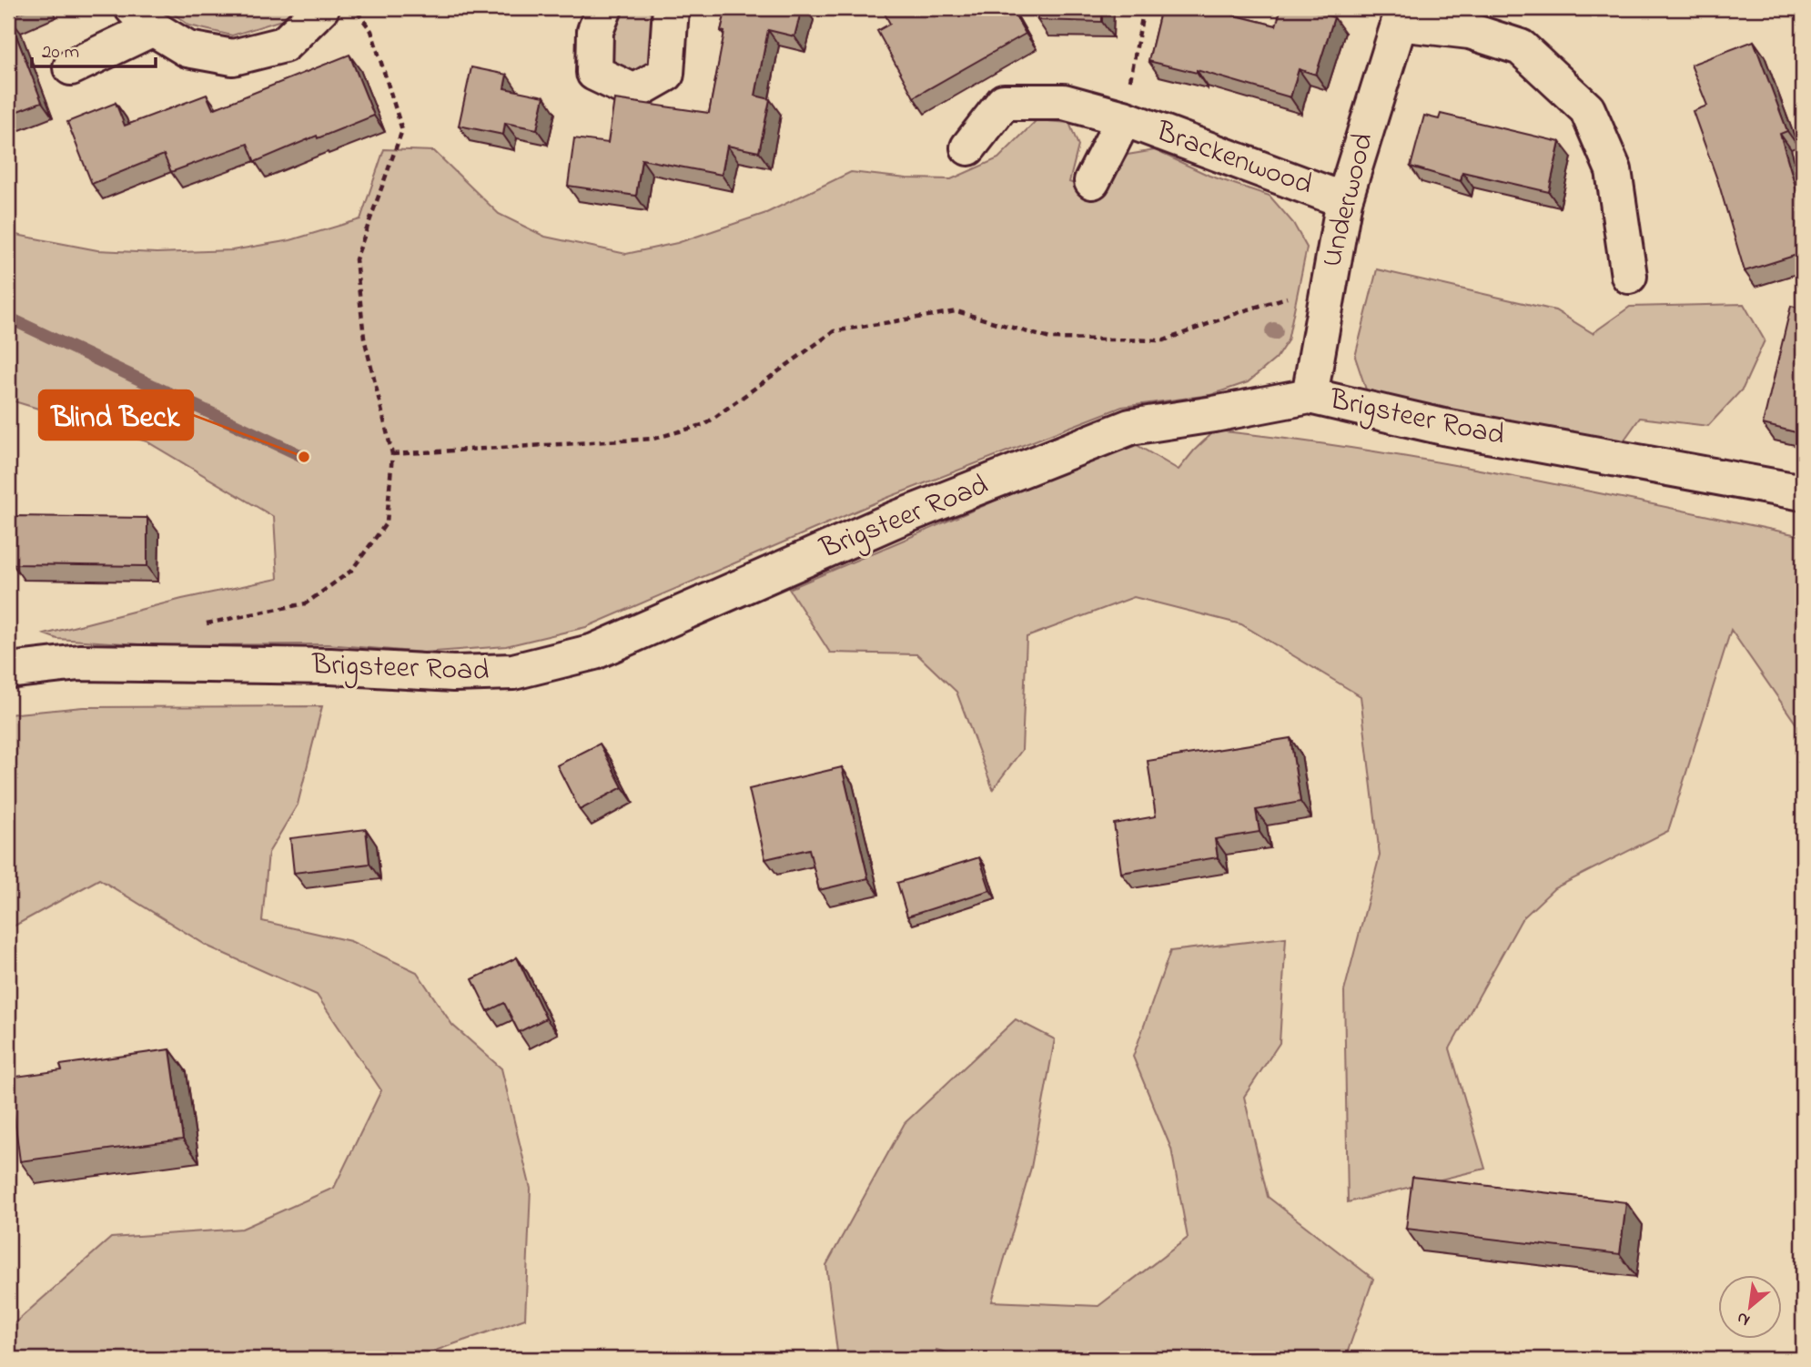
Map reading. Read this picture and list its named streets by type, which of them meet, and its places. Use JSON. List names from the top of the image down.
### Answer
{
  "streets": {
    "street": ["Brackenwood", "Underwood", "Brigsteer Road"]
  },
  "crossings": [
    ["Brackenwood", "Underwood"],
    ["Underwood", "Brigsteer Road"]
  ],
  "places": ["Blind Beck"],
  "scale_bar": "20 m",
  "north": "bottom left"
}
